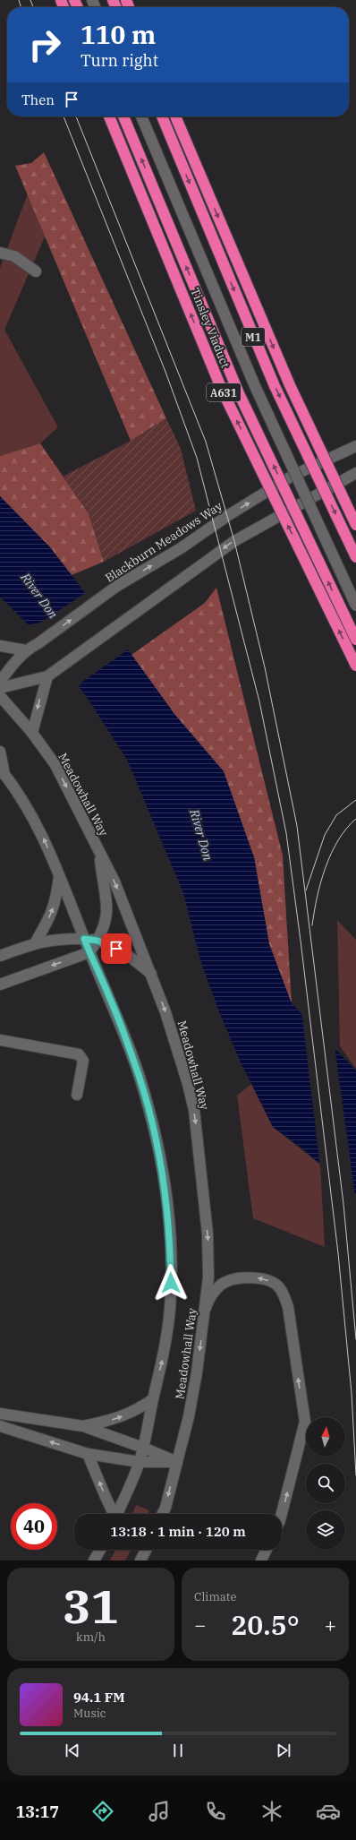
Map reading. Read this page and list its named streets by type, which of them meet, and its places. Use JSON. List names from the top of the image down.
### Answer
{
  "streets": {
    "highway": ["Tinsley Viaduct", "M1", "A631"],
    "street": ["Blackburn Meadows Way", "Meadowhall Way"]
  },
  "water": ["River Don"],
  "north": "top",
  "page": {
    "turn": ["110 m", "Turn right"],
    "then": "Then",
    "limit": "40",
    "trip": "13:18 · 1 min · 120 m",
    "tile": [
      ["31", "km/h"],
      "Climate"
    ],
    "heat": ["−", "20.5°", "+"],
    "song": ["94.1 FM", "Music"],
    "tabs": "13:17"
  }
}
